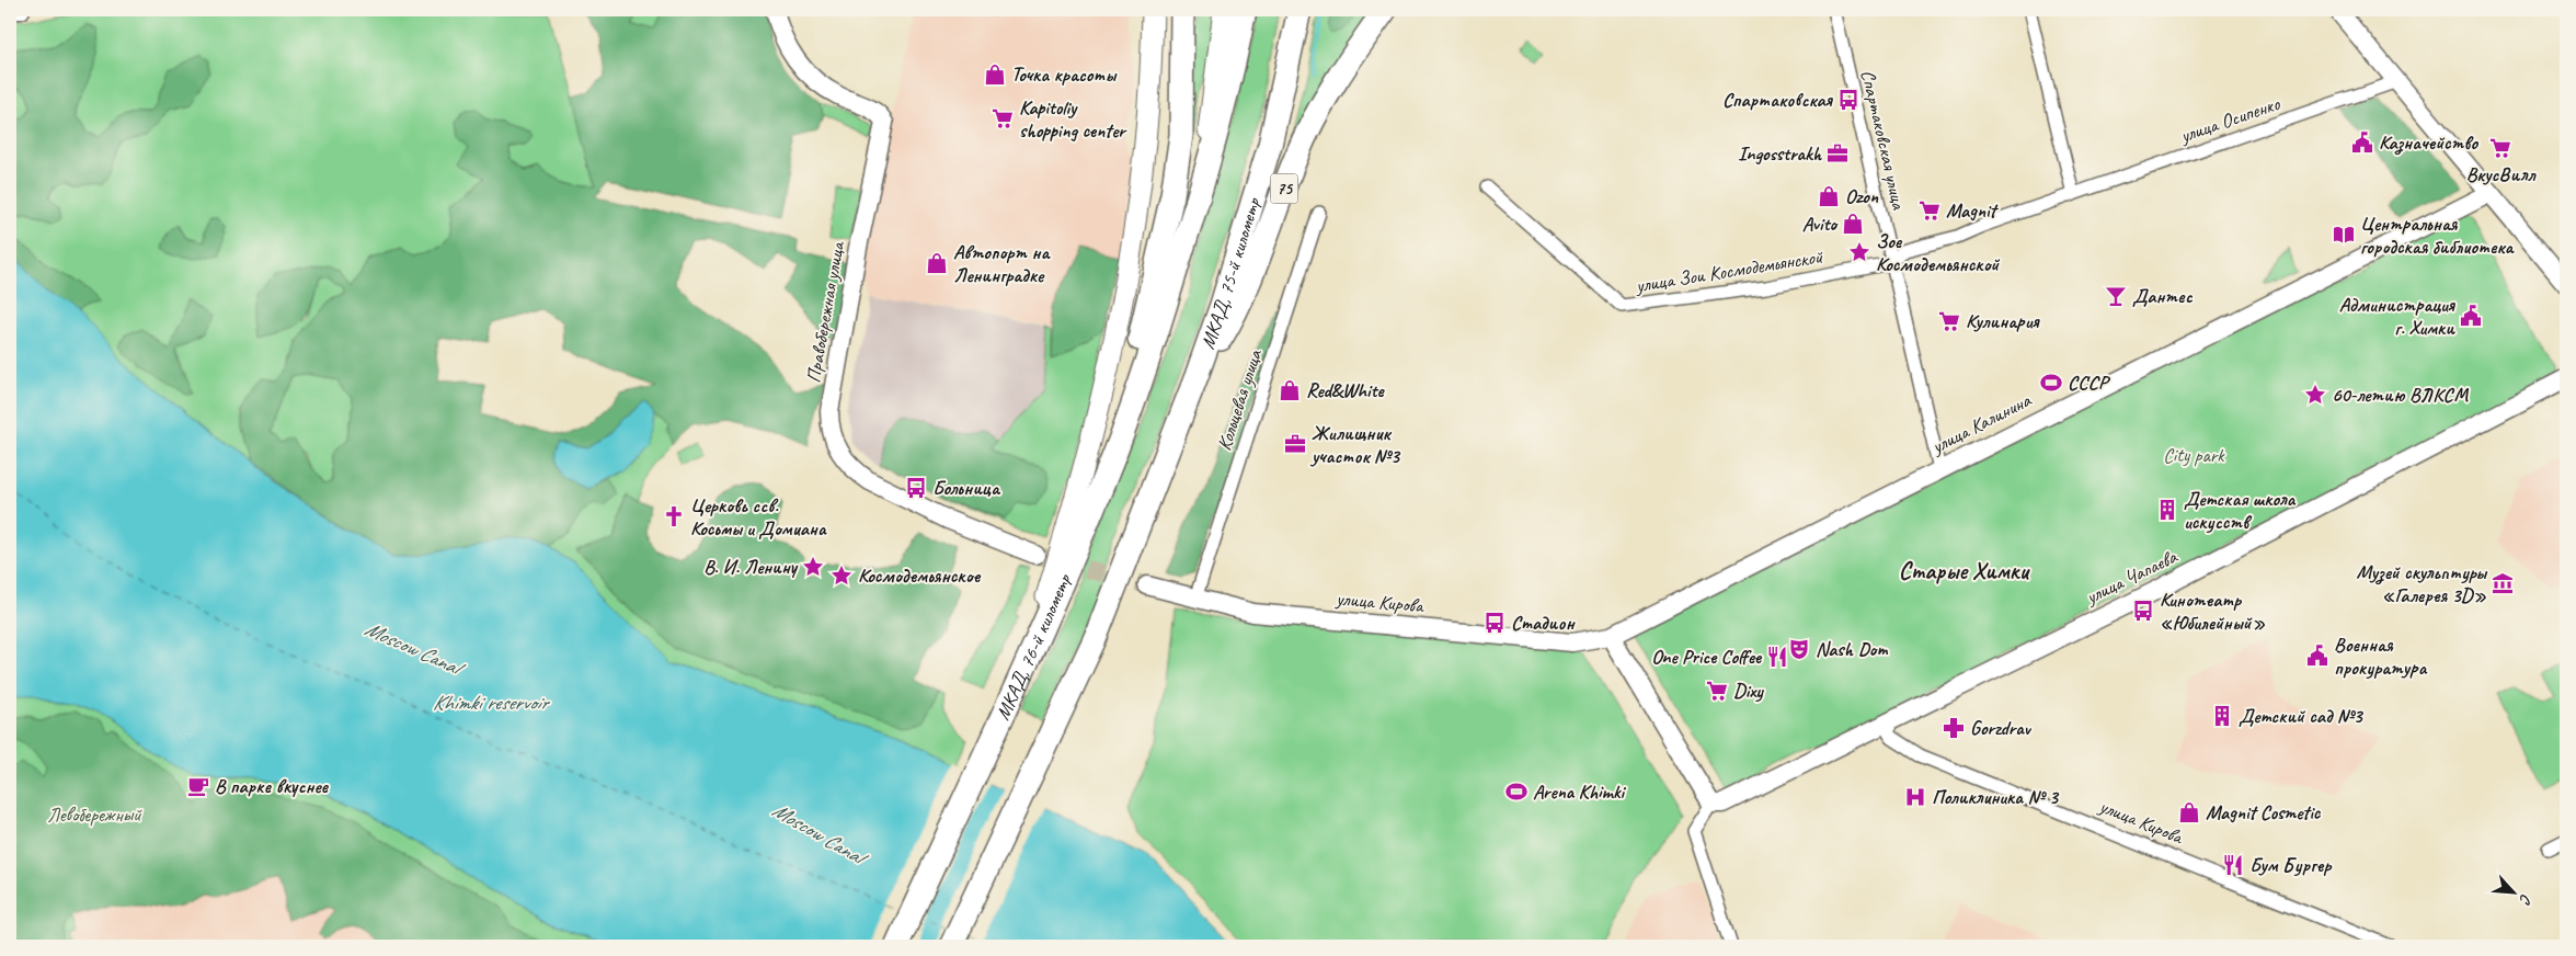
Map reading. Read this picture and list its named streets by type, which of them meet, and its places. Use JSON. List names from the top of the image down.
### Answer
{
  "streets": {
    "highway": ["75", "МКАД, 75-й километр", "МКАД, 76-й километр"],
    "street": [
      "улица Осипенко",
      "Спартаковская улица",
      "улица Зои Космодемьянской",
      "Правобережная улица",
      "Кольцевая улица",
      "улица Калинина",
      "улица Чапаева",
      "улица Кирова"
    ]
  },
  "crossings": [
    ["улица Осипенко", "улица Зои Космодемьянской"],
    ["Спартаковская улица", "улица Зои Космодемьянской"],
    ["Спартаковская улица", "улица Калинина"],
    ["75", "МКАД, 75-й километр"],
    ["Кольцевая улица", "улица Кирова"],
    ["улица Калинина", "улица Кирова"],
    ["улица Чапаева", "улица Кирова"]
  ],
  "districts": ["Старые Химки"],
  "water": ["Moscow Canal", "Khimki reservoir"],
  "parks": ["City park", "Левобережный"],
  "places": {
    "shop": [
      "Точка красоты",
      "Ozon",
      "Avito",
      "Автопорт на Ленинградке",
      "Red&White",
      "Magnit Cosmetic"
    ],
    "bus stop": [
      "Спартаковская",
      "Больница",
      "Кинотеатр «Юбилейный»",
      "Стадион"
    ],
    "supermarket": [
      "Kapitoliy shopping center",
      "ВкусВилл",
      "Magnit",
      "Кулинария",
      "Dixy"
    ],
    "public building": ["Казначейство", "Администрация г. Химки", "Военная прокуратура"],
    "office": ["Ingosstrakh", "Жилищник участок №3"],
    "library": ["Центральная городская библиотека"],
    "place": [
      "Зое Космодемьянской",
      "60-летию ВЛКСМ",
      "В. И. Ленину",
      "Космодемьянское"
    ],
    "bar": ["Дантес"],
    "sports": ["СССР", "Arena Khimki"],
    "building": ["Детская школа искусств", "Детский сад №3"],
    "church": ["Церковь ссв. Косьмы и Домиана"],
    "museum": ["Музей скульптуры «Галерея 3D»"],
    "theatre": ["Nash Dom"],
    "restaurant": ["One Price Coffee", "Бум Бургер"],
    "pharmacy": ["Gorzdrav"],
    "cafe": ["В парке вкуснее"],
    "hospital": ["Поликлиника № 3"]
  },
  "north": "bottom right"
}
